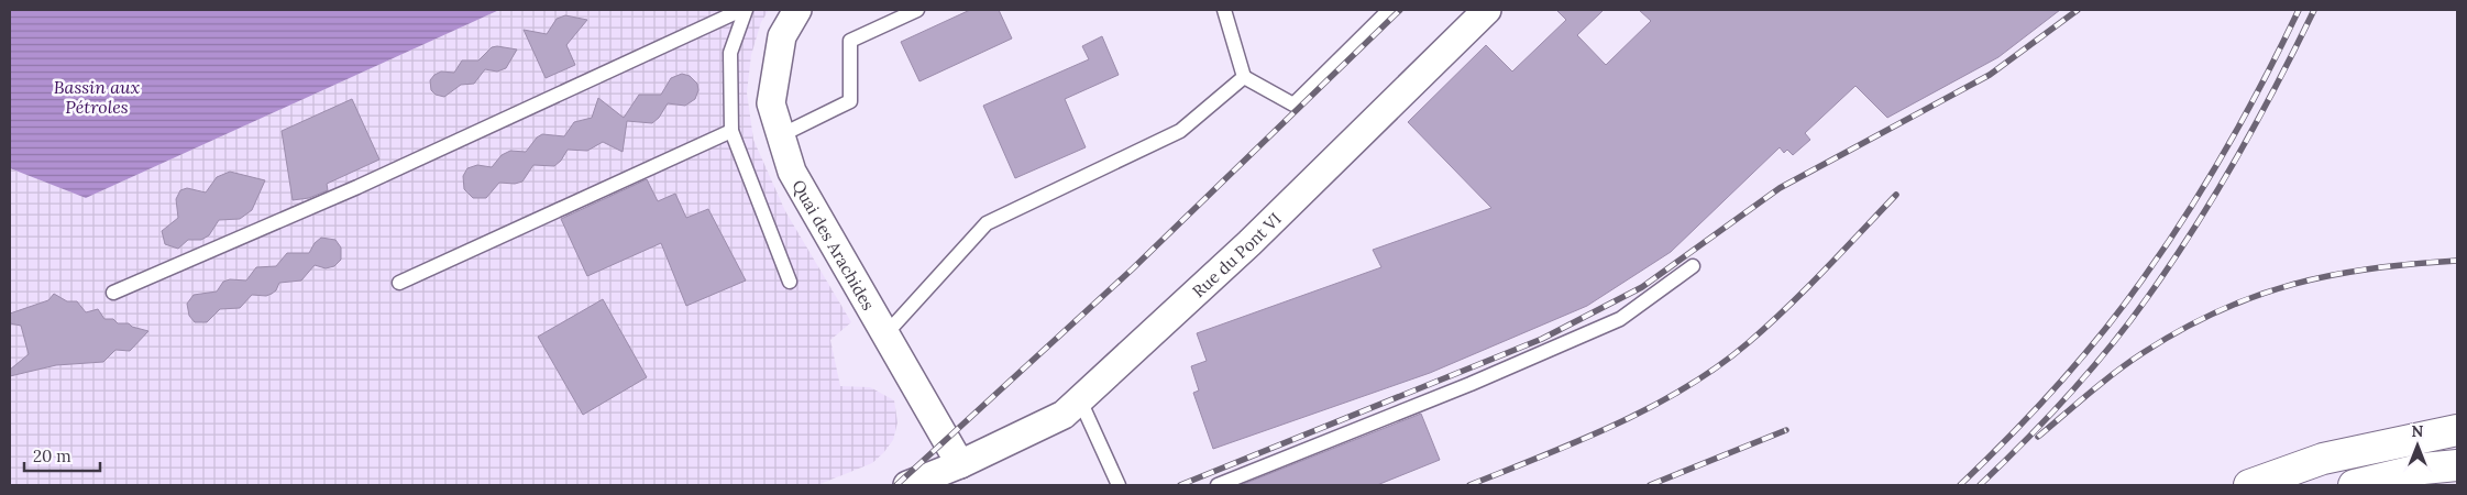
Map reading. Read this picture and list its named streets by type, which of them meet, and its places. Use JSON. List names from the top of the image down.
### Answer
{
  "streets": {
    "street": ["Quai des Arachides", "Rue du Pont VI"]
  },
  "crossings": [
    ["Quai des Arachides", "Rue du Pont VI"]
  ],
  "water": ["Bassin aux Pétroles"],
  "scale_bar": "20 m",
  "north": "top"
}
